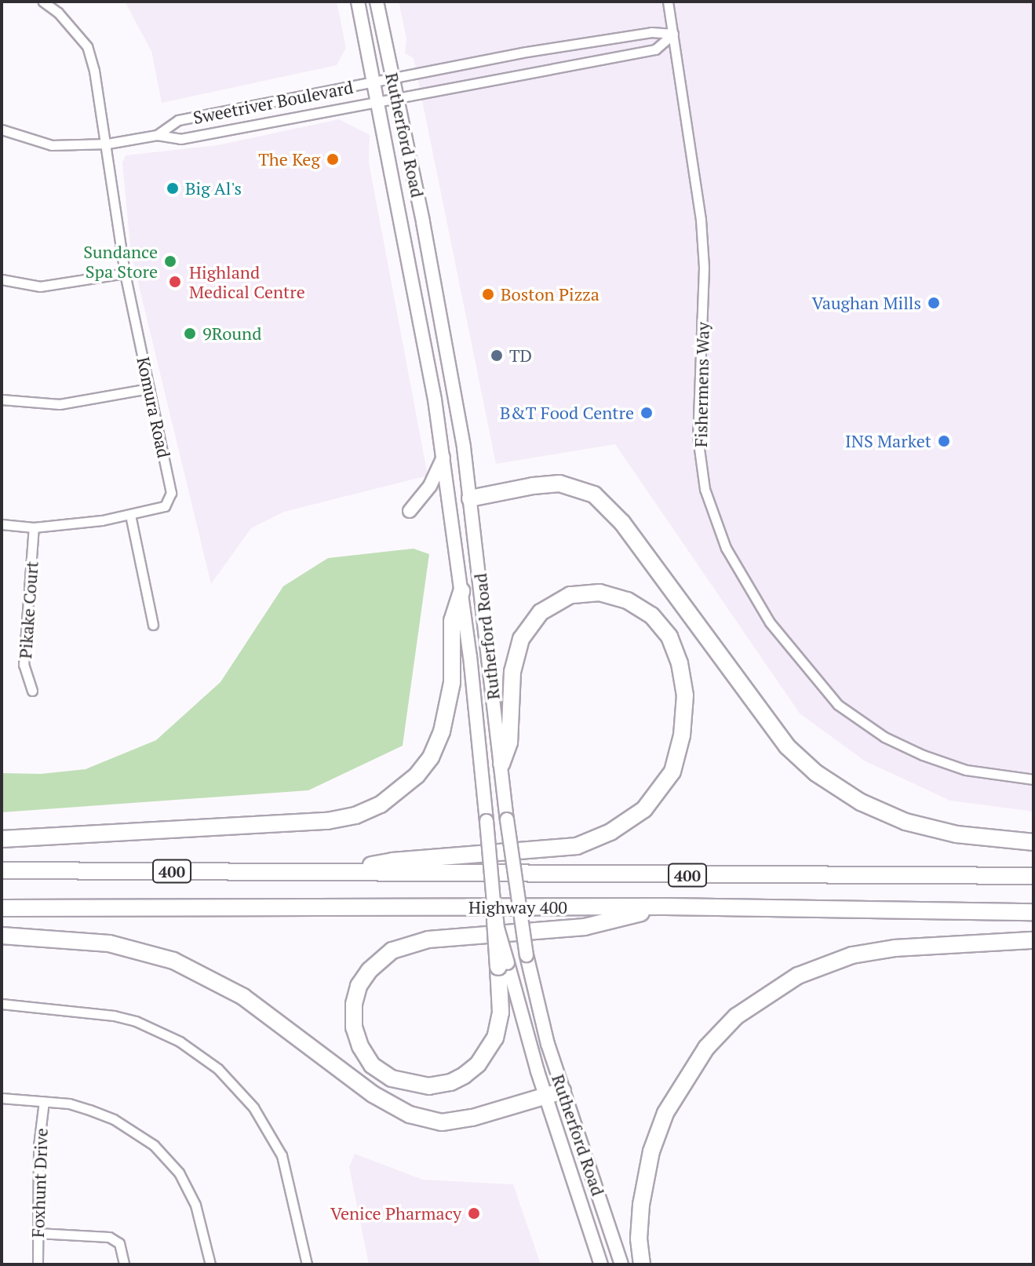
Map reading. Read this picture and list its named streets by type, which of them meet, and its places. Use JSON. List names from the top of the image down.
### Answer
{
  "streets": {
    "highway": ["400", "Highway 400"],
    "main road": ["Rutherford Road"],
    "street": [
      "Sweetriver Boulevard",
      "Fishermens Way",
      "Komura Road",
      "Pikake Court",
      "Foxhunt Drive"
    ]
  },
  "crossings": [
    ["Sweetriver Boulevard", "Rutherford Road"],
    ["Sweetriver Boulevard", "Fishermens Way"],
    ["Sweetriver Boulevard", "Komura Road"],
    ["Komura Road", "Pikake Court"]
  ],
  "places": [
    "The Keg",
    "Big Al's",
    "Sundance Spa Store",
    "Highland Medical Centre",
    "Boston Pizza",
    "Vaughan Mills",
    "9Round",
    "TD",
    "B&T Food Centre",
    "INS Market",
    "Venice Pharmacy"
  ]
}
